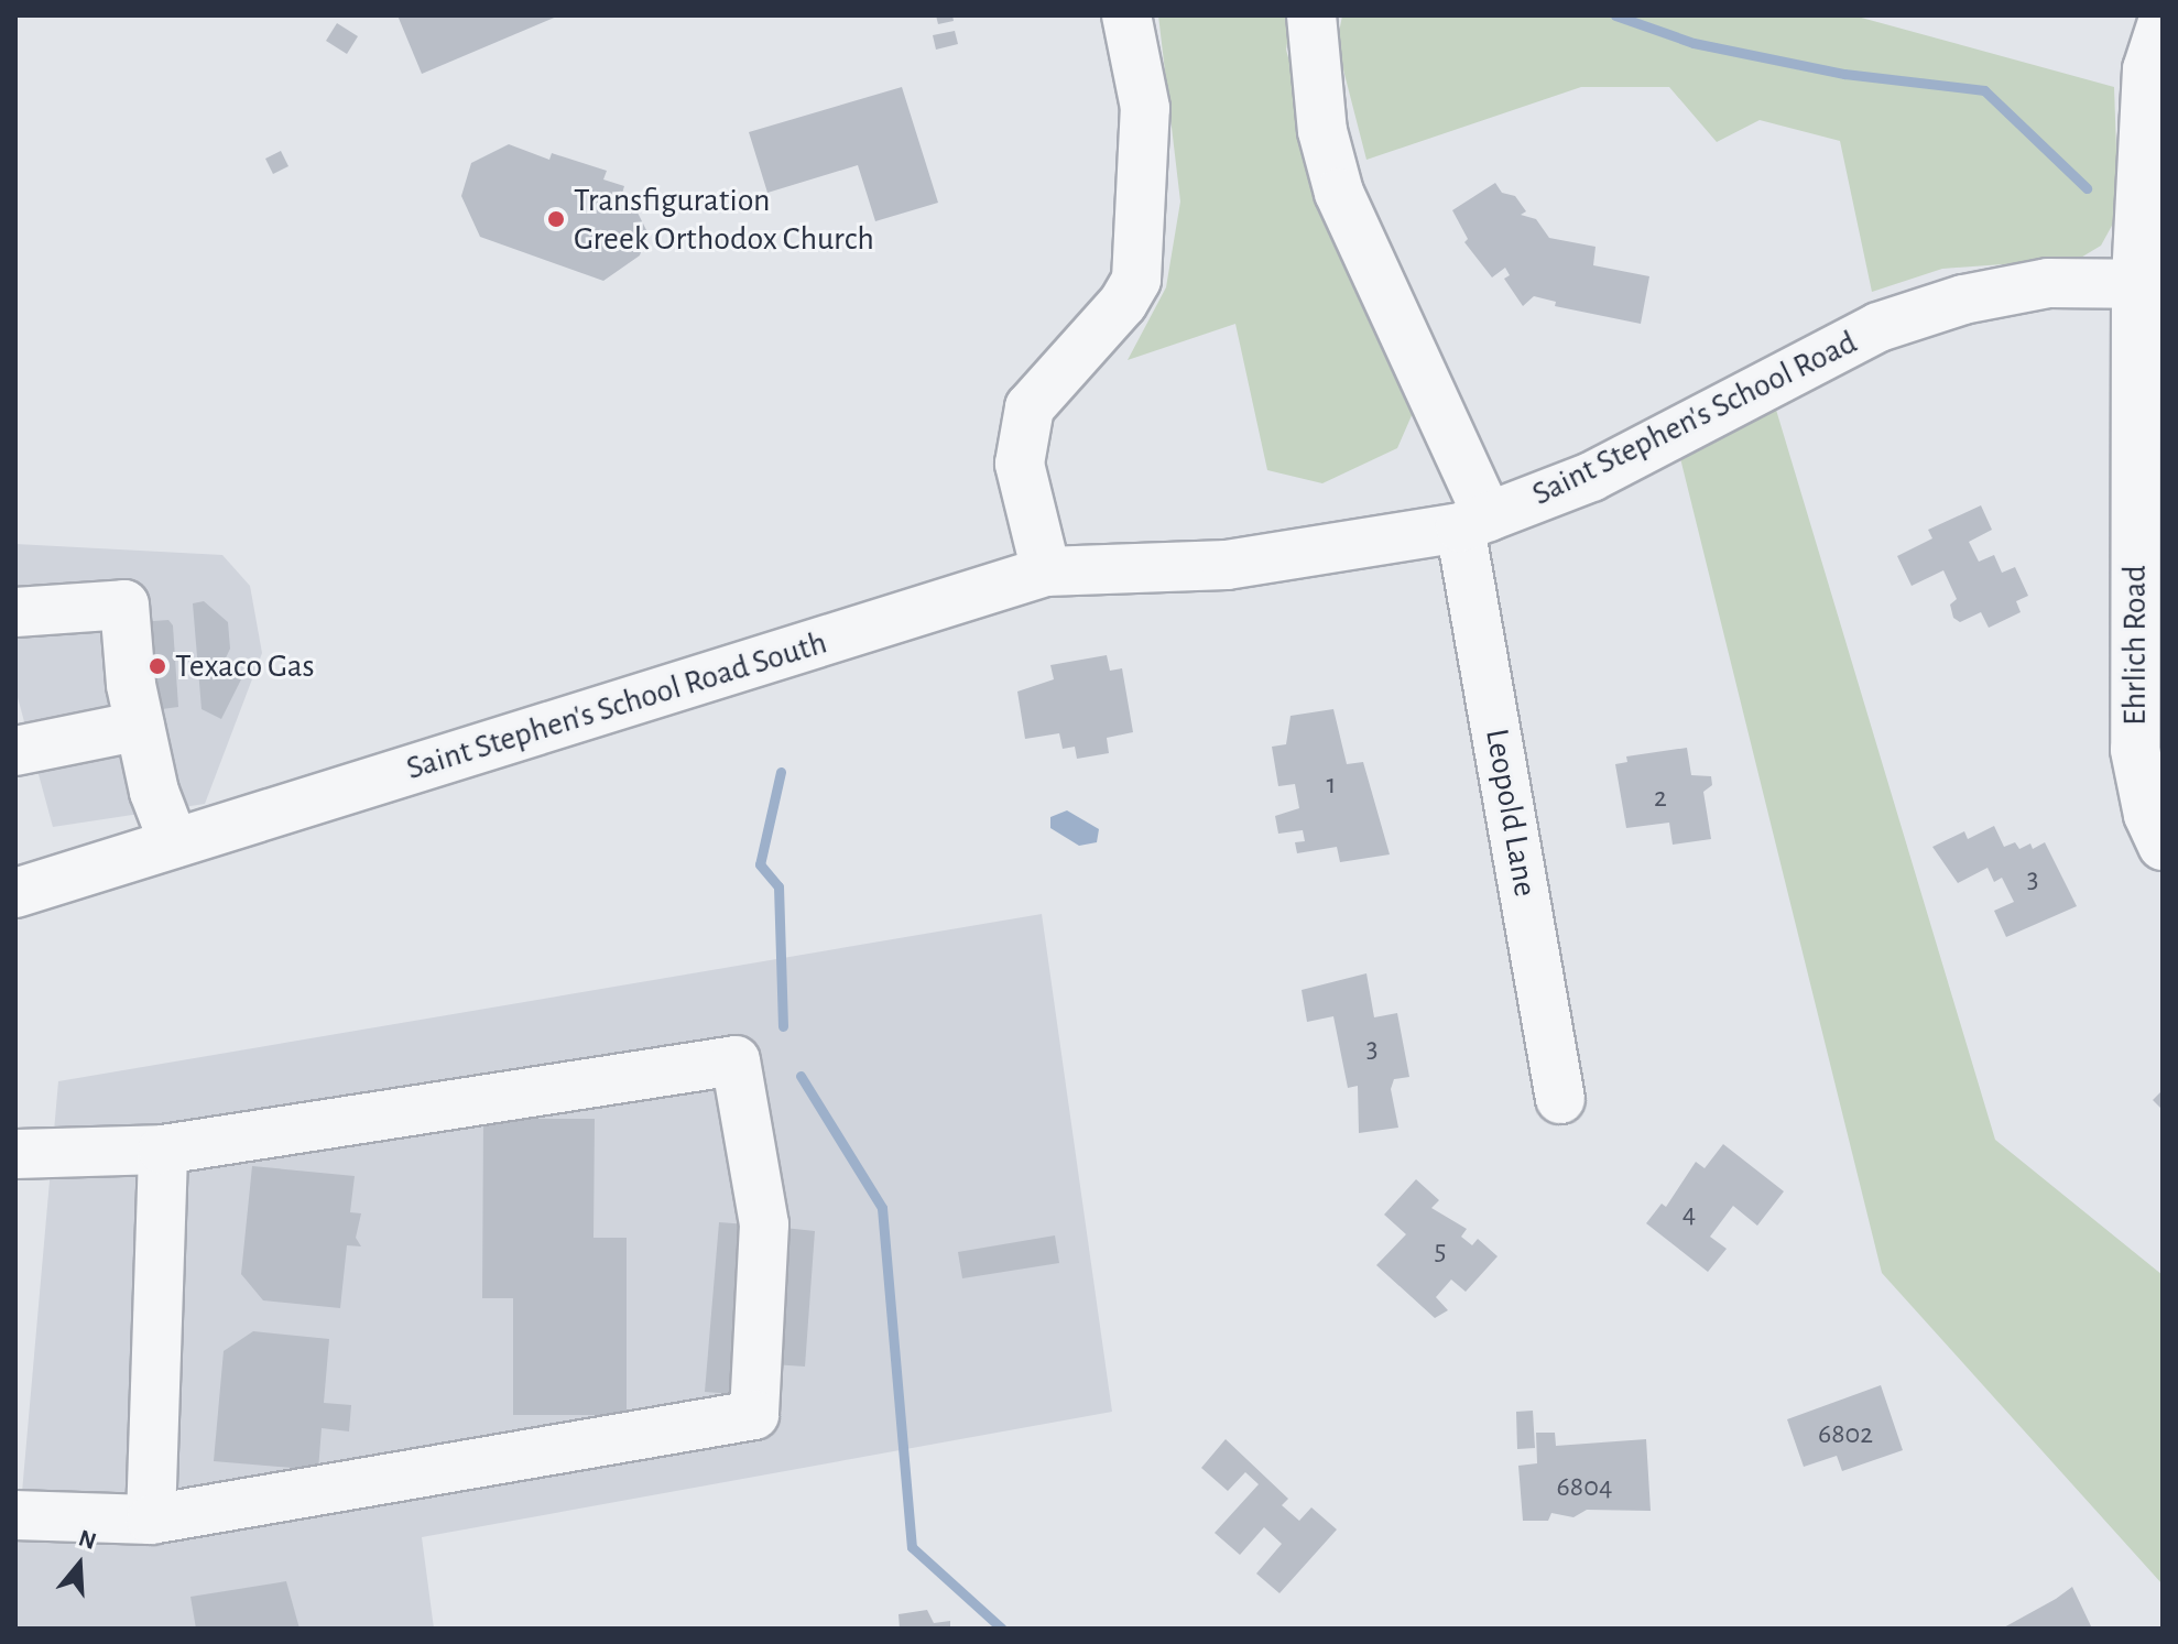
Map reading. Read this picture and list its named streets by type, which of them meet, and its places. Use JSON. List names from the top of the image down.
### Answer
{
  "streets": {
    "street": [
      "Saint Stephen's School Road",
      "Ehrlich Road",
      "Saint Stephen's School Road South",
      "Leopold Lane"
    ]
  },
  "crossings": [
    ["Saint Stephen's School Road", "Ehrlich Road"],
    ["Saint Stephen's School Road", "Saint Stephen's School Road South"],
    ["Saint Stephen's School Road", "Leopold Lane"]
  ],
  "places": ["Transfiguration Greek Orthodox Church", "Texaco Gas"],
  "house_numbers": [
    "1",
    "2",
    "3",
    "3",
    "4",
    "5",
    "6802",
    "6804"
  ],
  "north": "top"
}
